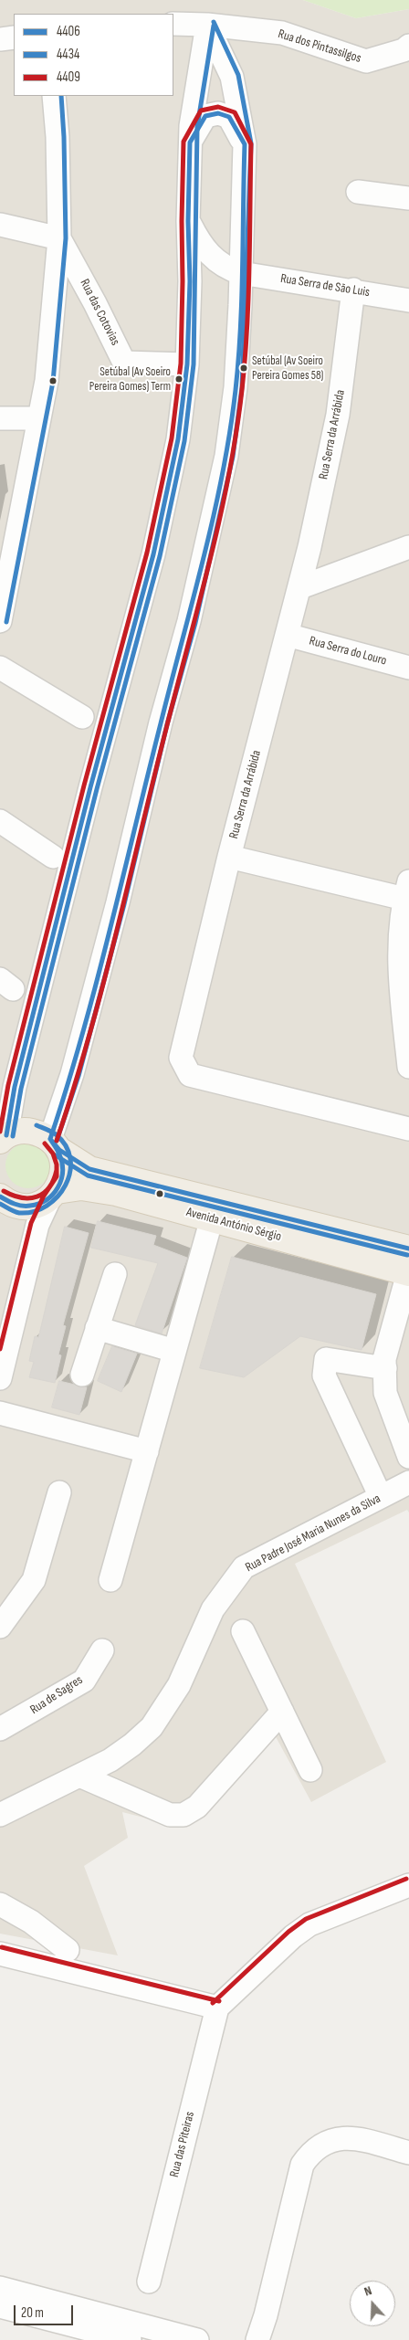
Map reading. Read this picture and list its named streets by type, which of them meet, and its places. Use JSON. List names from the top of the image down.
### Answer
{
  "streets": {
    "main road": ["Avenida António Sérgio"],
    "street": [
      "Rua dos Pintassilgos",
      "Rua Serra de São Luis",
      "Rua das Cotovias",
      "Rua Serra da Arrábida",
      "Rua Serra do Louro",
      "Rua Padre José Maria Nunes da Silva",
      "Rua de Sagres",
      "Rua das Piteiras"
    ]
  },
  "crossings": [
    ["Rua Serra de São Luis", "Rua Serra da Arrábida"],
    ["Rua Serra da Arrábida", "Rua Serra do Louro"]
  ],
  "places": ["Setúbal (Av Soeiro Pereira Gomes 58)", "Setúbal (Av Soeiro Pereira Gomes) Term"],
  "lines": ["transit line 4434", "transit line 4409", "transit line 4406"],
  "legend": ["4406", "4434", "4409"],
  "scale_bar": "20 m",
  "north": "top"
}
